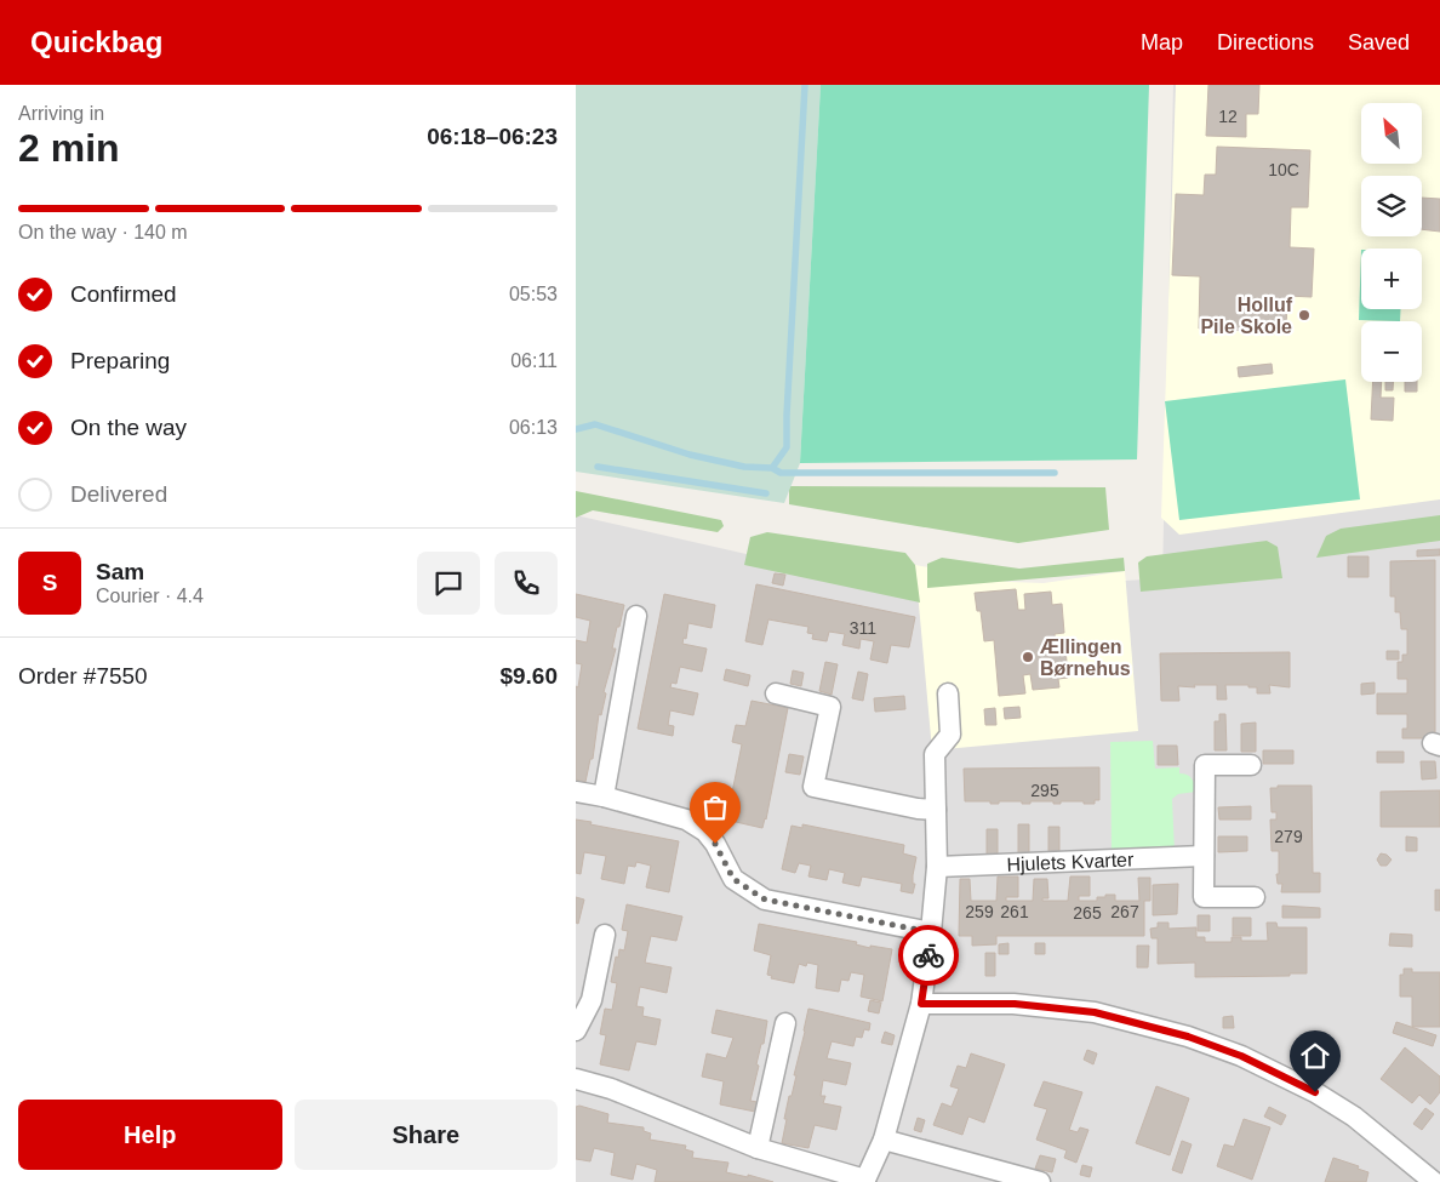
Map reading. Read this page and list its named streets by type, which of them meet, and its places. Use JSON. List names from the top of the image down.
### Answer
{
  "streets": {
    "street": ["Hjulets Kvarter"]
  },
  "places": ["Holluf Pile Skole", "Ællingen Børnehus"],
  "house_numbers": [
    "12",
    "10C",
    "311",
    "295",
    "279",
    "259",
    "261",
    "267",
    "265"
  ],
  "north": "top left",
  "page": {
    "header": "Quickbag",
    "nav": ["Map", "Directions", "Saved"],
    "heading": ["2 min", "Arriving in", "06:18–06:23"],
    "panel": [
      "Sam",
      "Courier · 4.4",
      "Order #7550",
      "$9.60"
    ],
    "map_buttons": ["+", "−"],
    "bar": "On the way · 140 m",
    "list": [
      ["Confirmed", "05:53"],
      ["Preparing", "06:11"],
      ["On the way", "06:13"],
      "Delivered"
    ],
    "round": "S",
    "buttons": ["Help", "Share"]
  }
}
